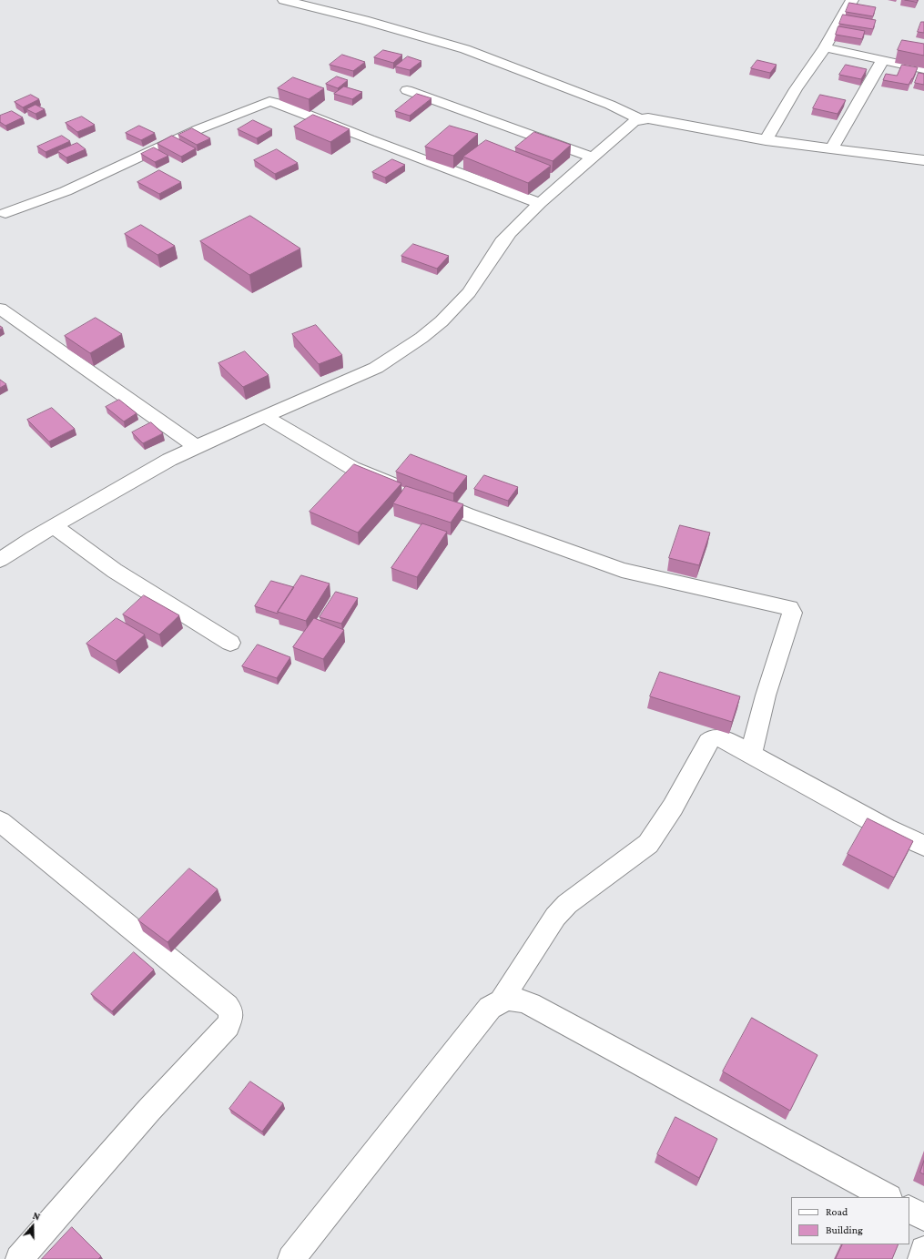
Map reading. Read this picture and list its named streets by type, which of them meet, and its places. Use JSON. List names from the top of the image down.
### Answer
{
  "legend": ["Road", "Building"],
  "north": "top"
}
